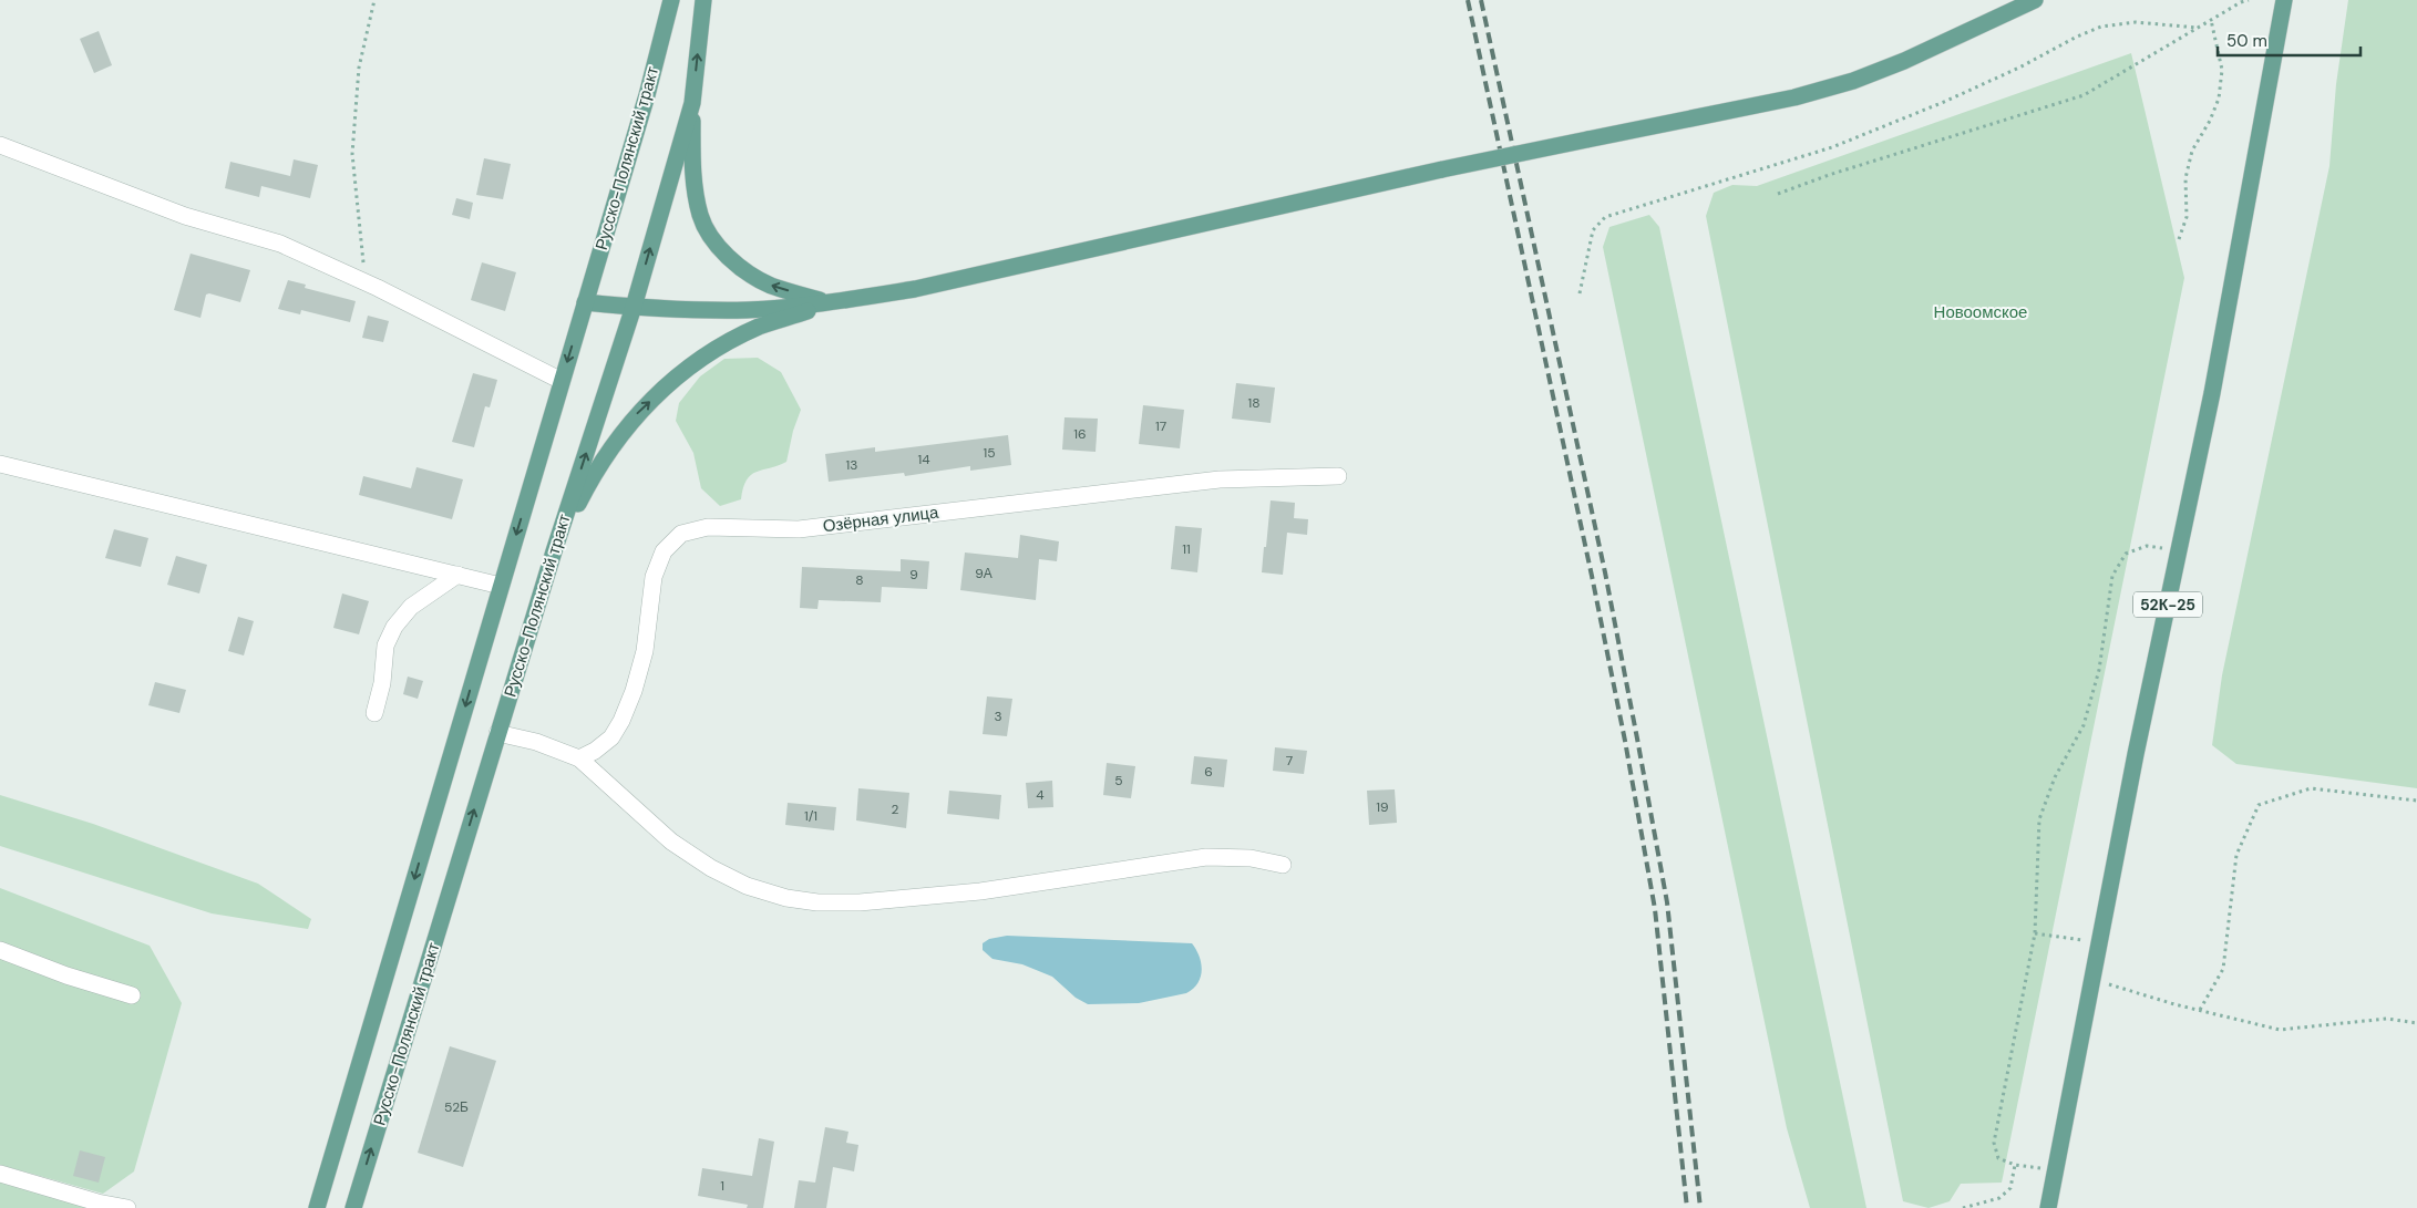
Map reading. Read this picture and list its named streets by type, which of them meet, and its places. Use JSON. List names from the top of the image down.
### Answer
{
  "streets": {
    "main road": ["Русско-Полянский тракт", "52К-25"],
    "street": ["Озёрная улица"]
  },
  "parks": ["Новоомское"],
  "house_numbers": [
    "18",
    "17",
    "16",
    "15",
    "14",
    "13",
    "11",
    "9А",
    "9",
    "8",
    "3",
    "7",
    "6",
    "5",
    "4",
    "19",
    "2",
    "1/1",
    "52Б",
    "1"
  ],
  "scale_bar": "50 m"
}
